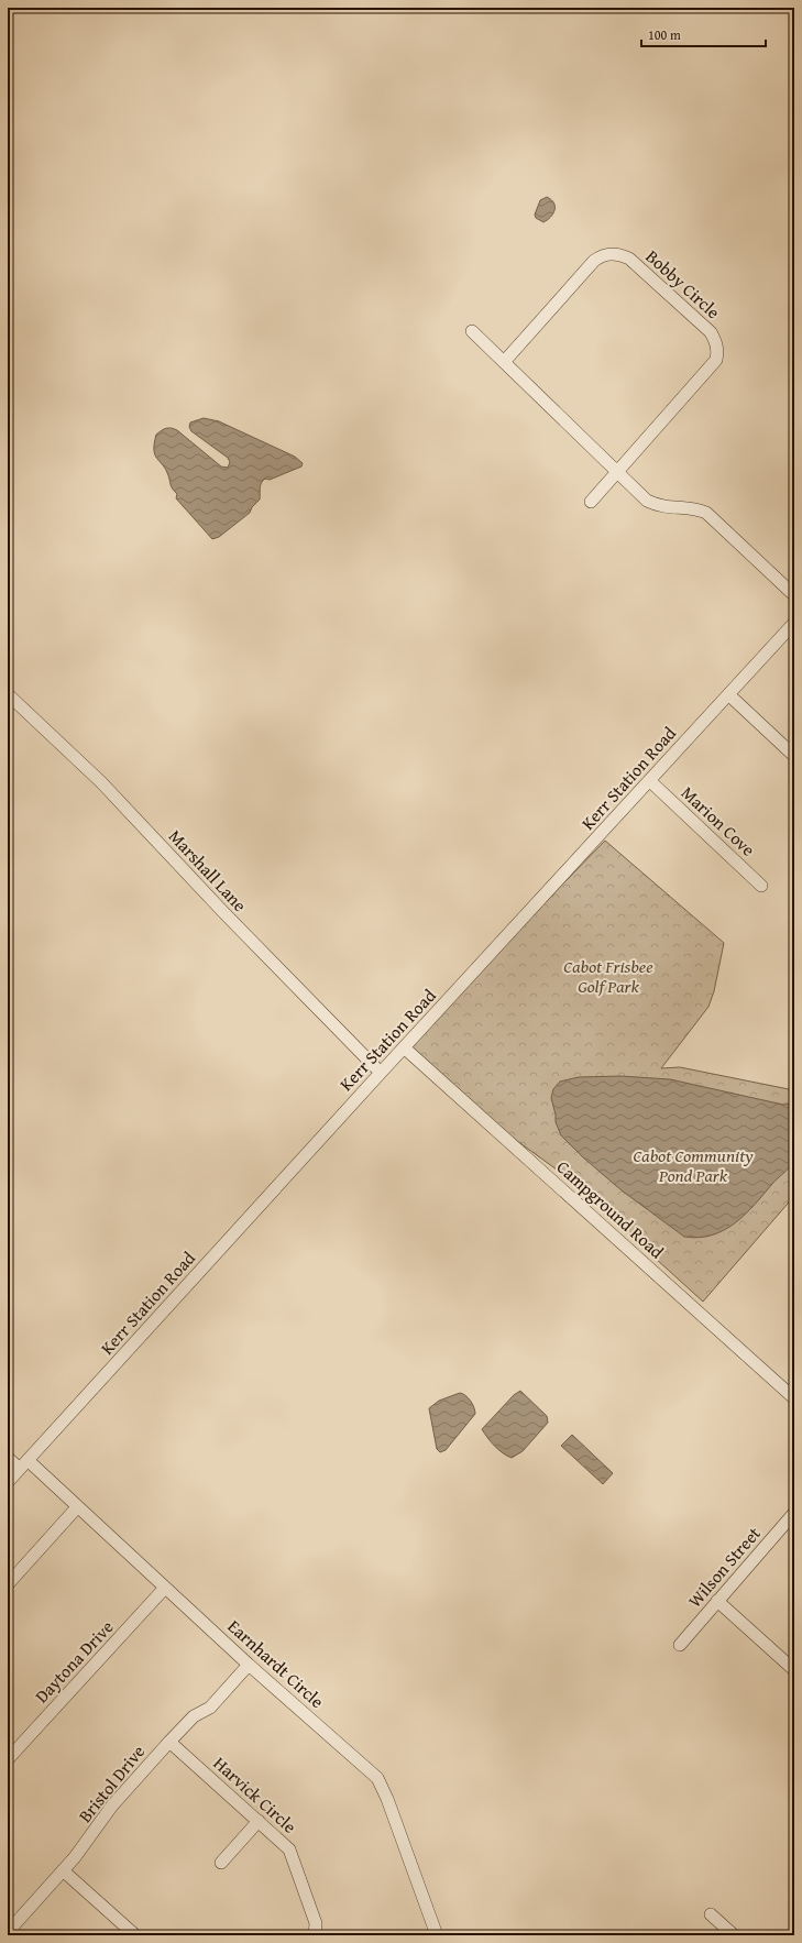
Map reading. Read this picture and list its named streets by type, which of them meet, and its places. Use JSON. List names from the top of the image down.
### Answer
{
  "streets": {
    "street": [
      "Bobby Circle",
      "Kerr Station Road",
      "Marion Cove",
      "Marshall Lane",
      "Campground Road",
      "Wilson Street",
      "Daytona Drive",
      "Earnhardt Circle",
      "Bristol Drive",
      "Harvick Circle"
    ]
  },
  "crossings": [
    ["Kerr Station Road", "Marion Cove"],
    ["Kerr Station Road", "Marshall Lane"],
    ["Kerr Station Road", "Campground Road"],
    ["Kerr Station Road", "Earnhardt Circle"],
    ["Daytona Drive", "Earnhardt Circle"],
    ["Earnhardt Circle", "Bristol Drive"],
    ["Bristol Drive", "Harvick Circle"]
  ],
  "parks": ["Cabot Frisbee Golf Park", "Cabot Community Pond Park"],
  "scale_bar": "100 m"
}
